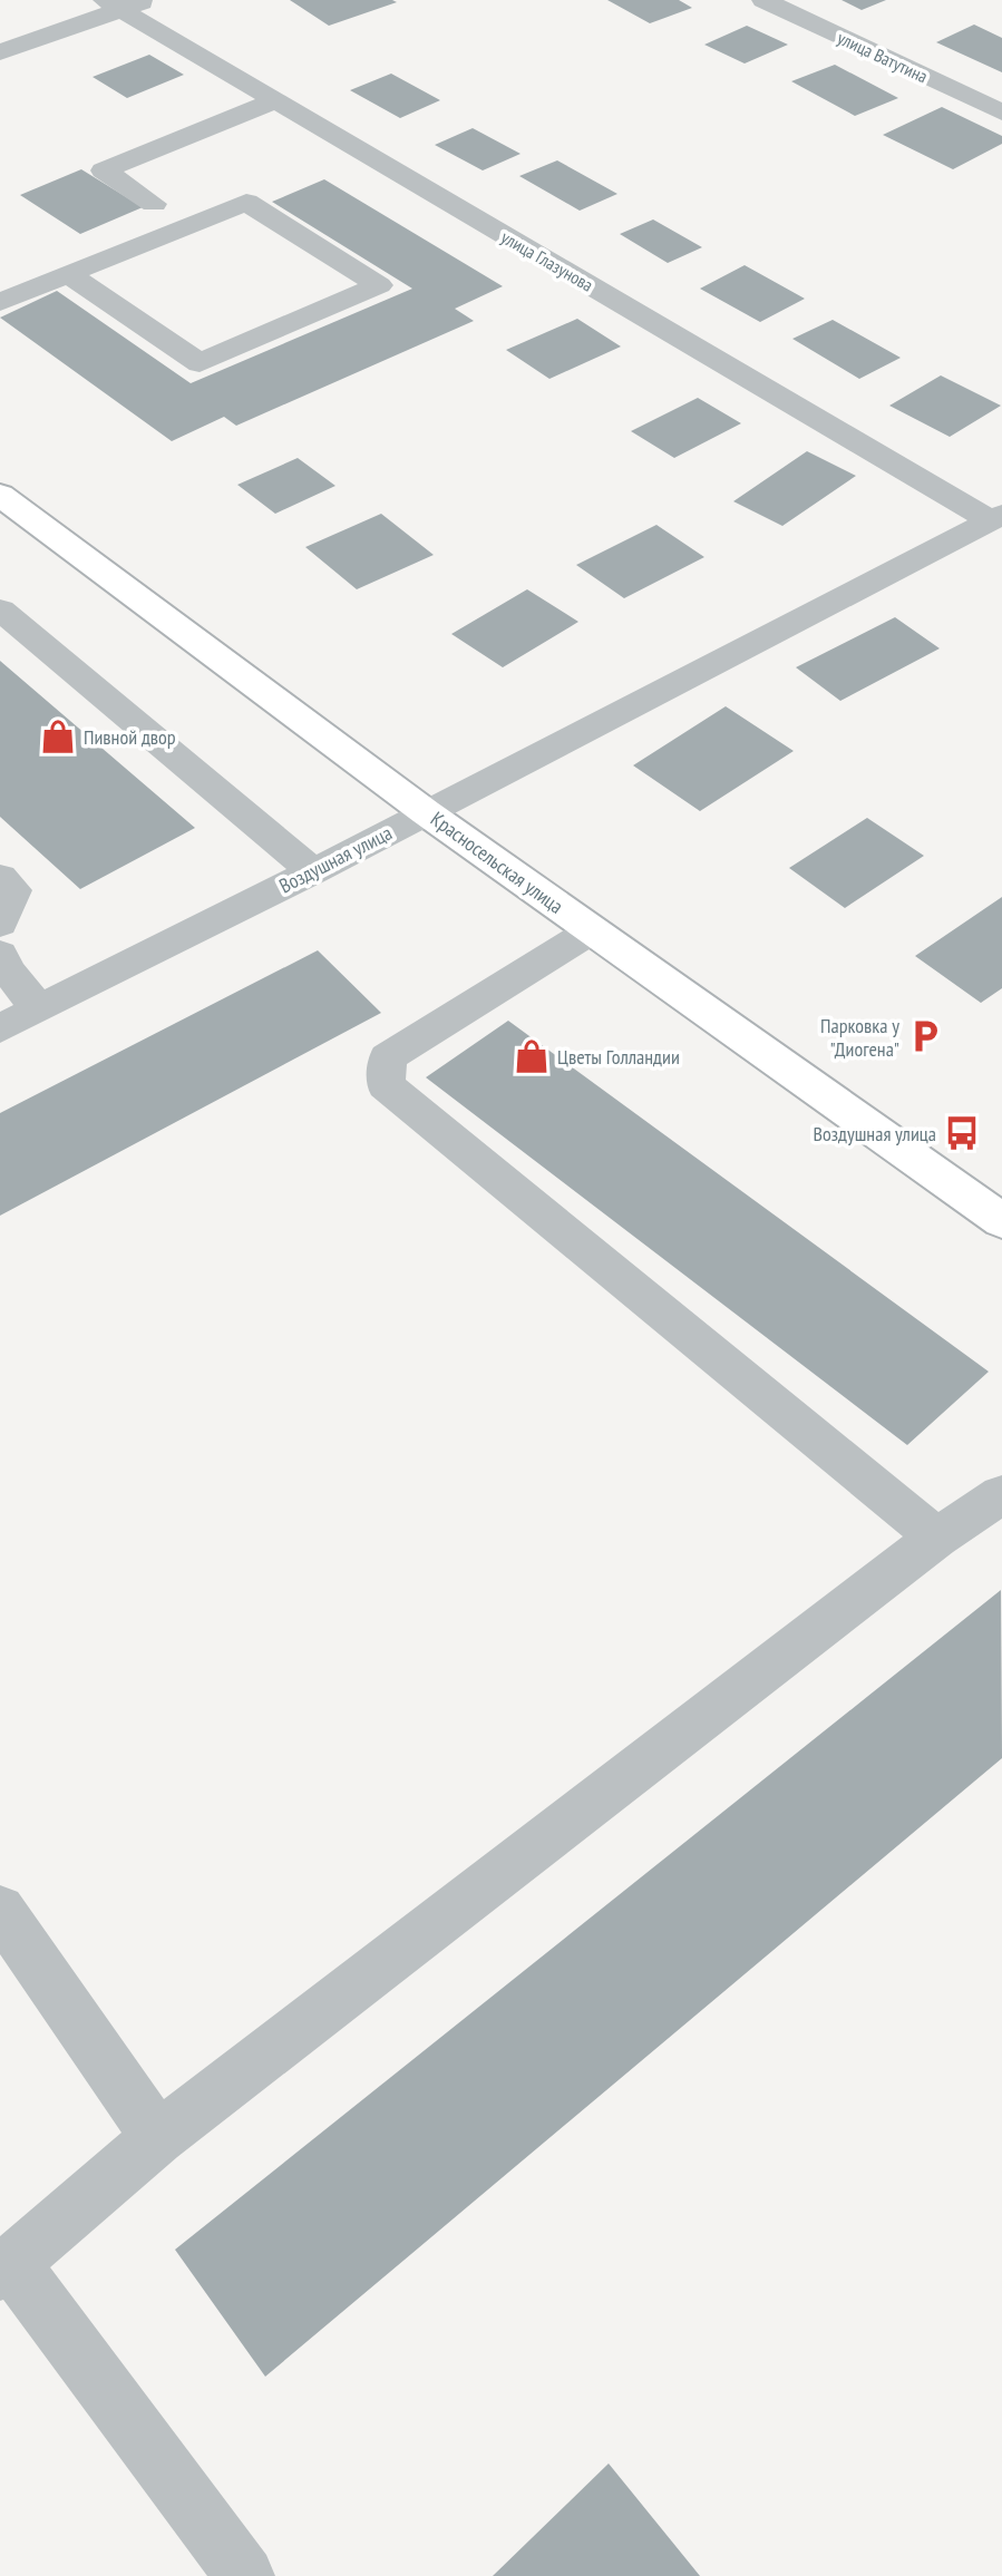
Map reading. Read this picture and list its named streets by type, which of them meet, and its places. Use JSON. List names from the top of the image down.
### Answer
{
  "streets": {
    "main road": ["Красносельская улица"],
    "street": ["улица Ватутина", "улица Глазунова", "Воздушная улица"]
  },
  "crossings": [
    ["улица Глазунова", "Воздушная улица"],
    ["Воздушная улица", "Красносельская улица"]
  ],
  "places": {
    "shop": ["Пивной двор", "Цветы Голландии"],
    "parking": ["Парковка у \"Диогена\""],
    "bus stop": ["Воздушная улица"]
  }
}
